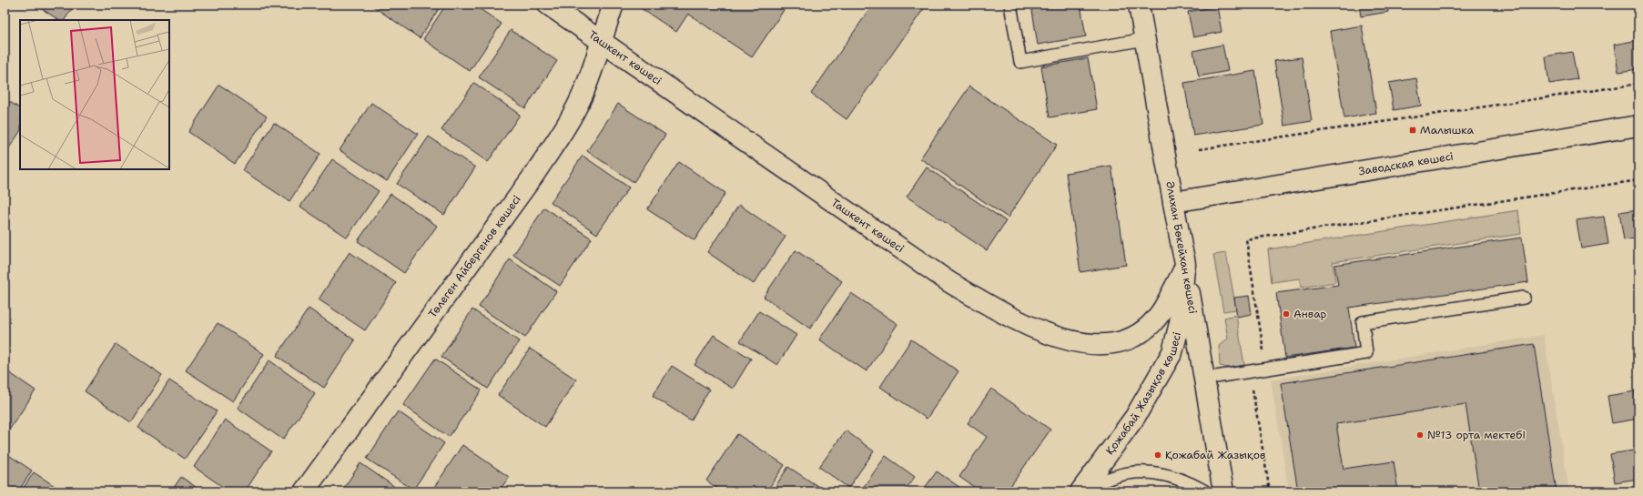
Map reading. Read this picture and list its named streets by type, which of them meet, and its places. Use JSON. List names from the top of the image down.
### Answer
{
  "streets": {
    "street": [
      "Ташкент көшесі",
      "Заводская көшесі",
      "Әлихан Бөкейхан көшесі",
      "Төлеген Айбергенов көшесі",
      "Қожабай Жазықов көшесі"
    ]
  },
  "crossings": [
    ["Ташкент көшесі", "Әлихан Бөкейхан көшесі"],
    ["Ташкент көшесі", "Төлеген Айбергенов көшесі"],
    ["Ташкент көшесі", "Қожабай Жазықов көшесі"],
    ["Заводская көшесі", "Әлихан Бөкейхан көшесі"],
    ["Әлихан Бөкейхан көшесі", "Қожабай Жазықов көшесі"]
  ],
  "places": {
    "transit": ["Малышка"],
    "other": ["Анвар", "№13 орта мектебі", "Қожабай Жазықов"]
  }
}
